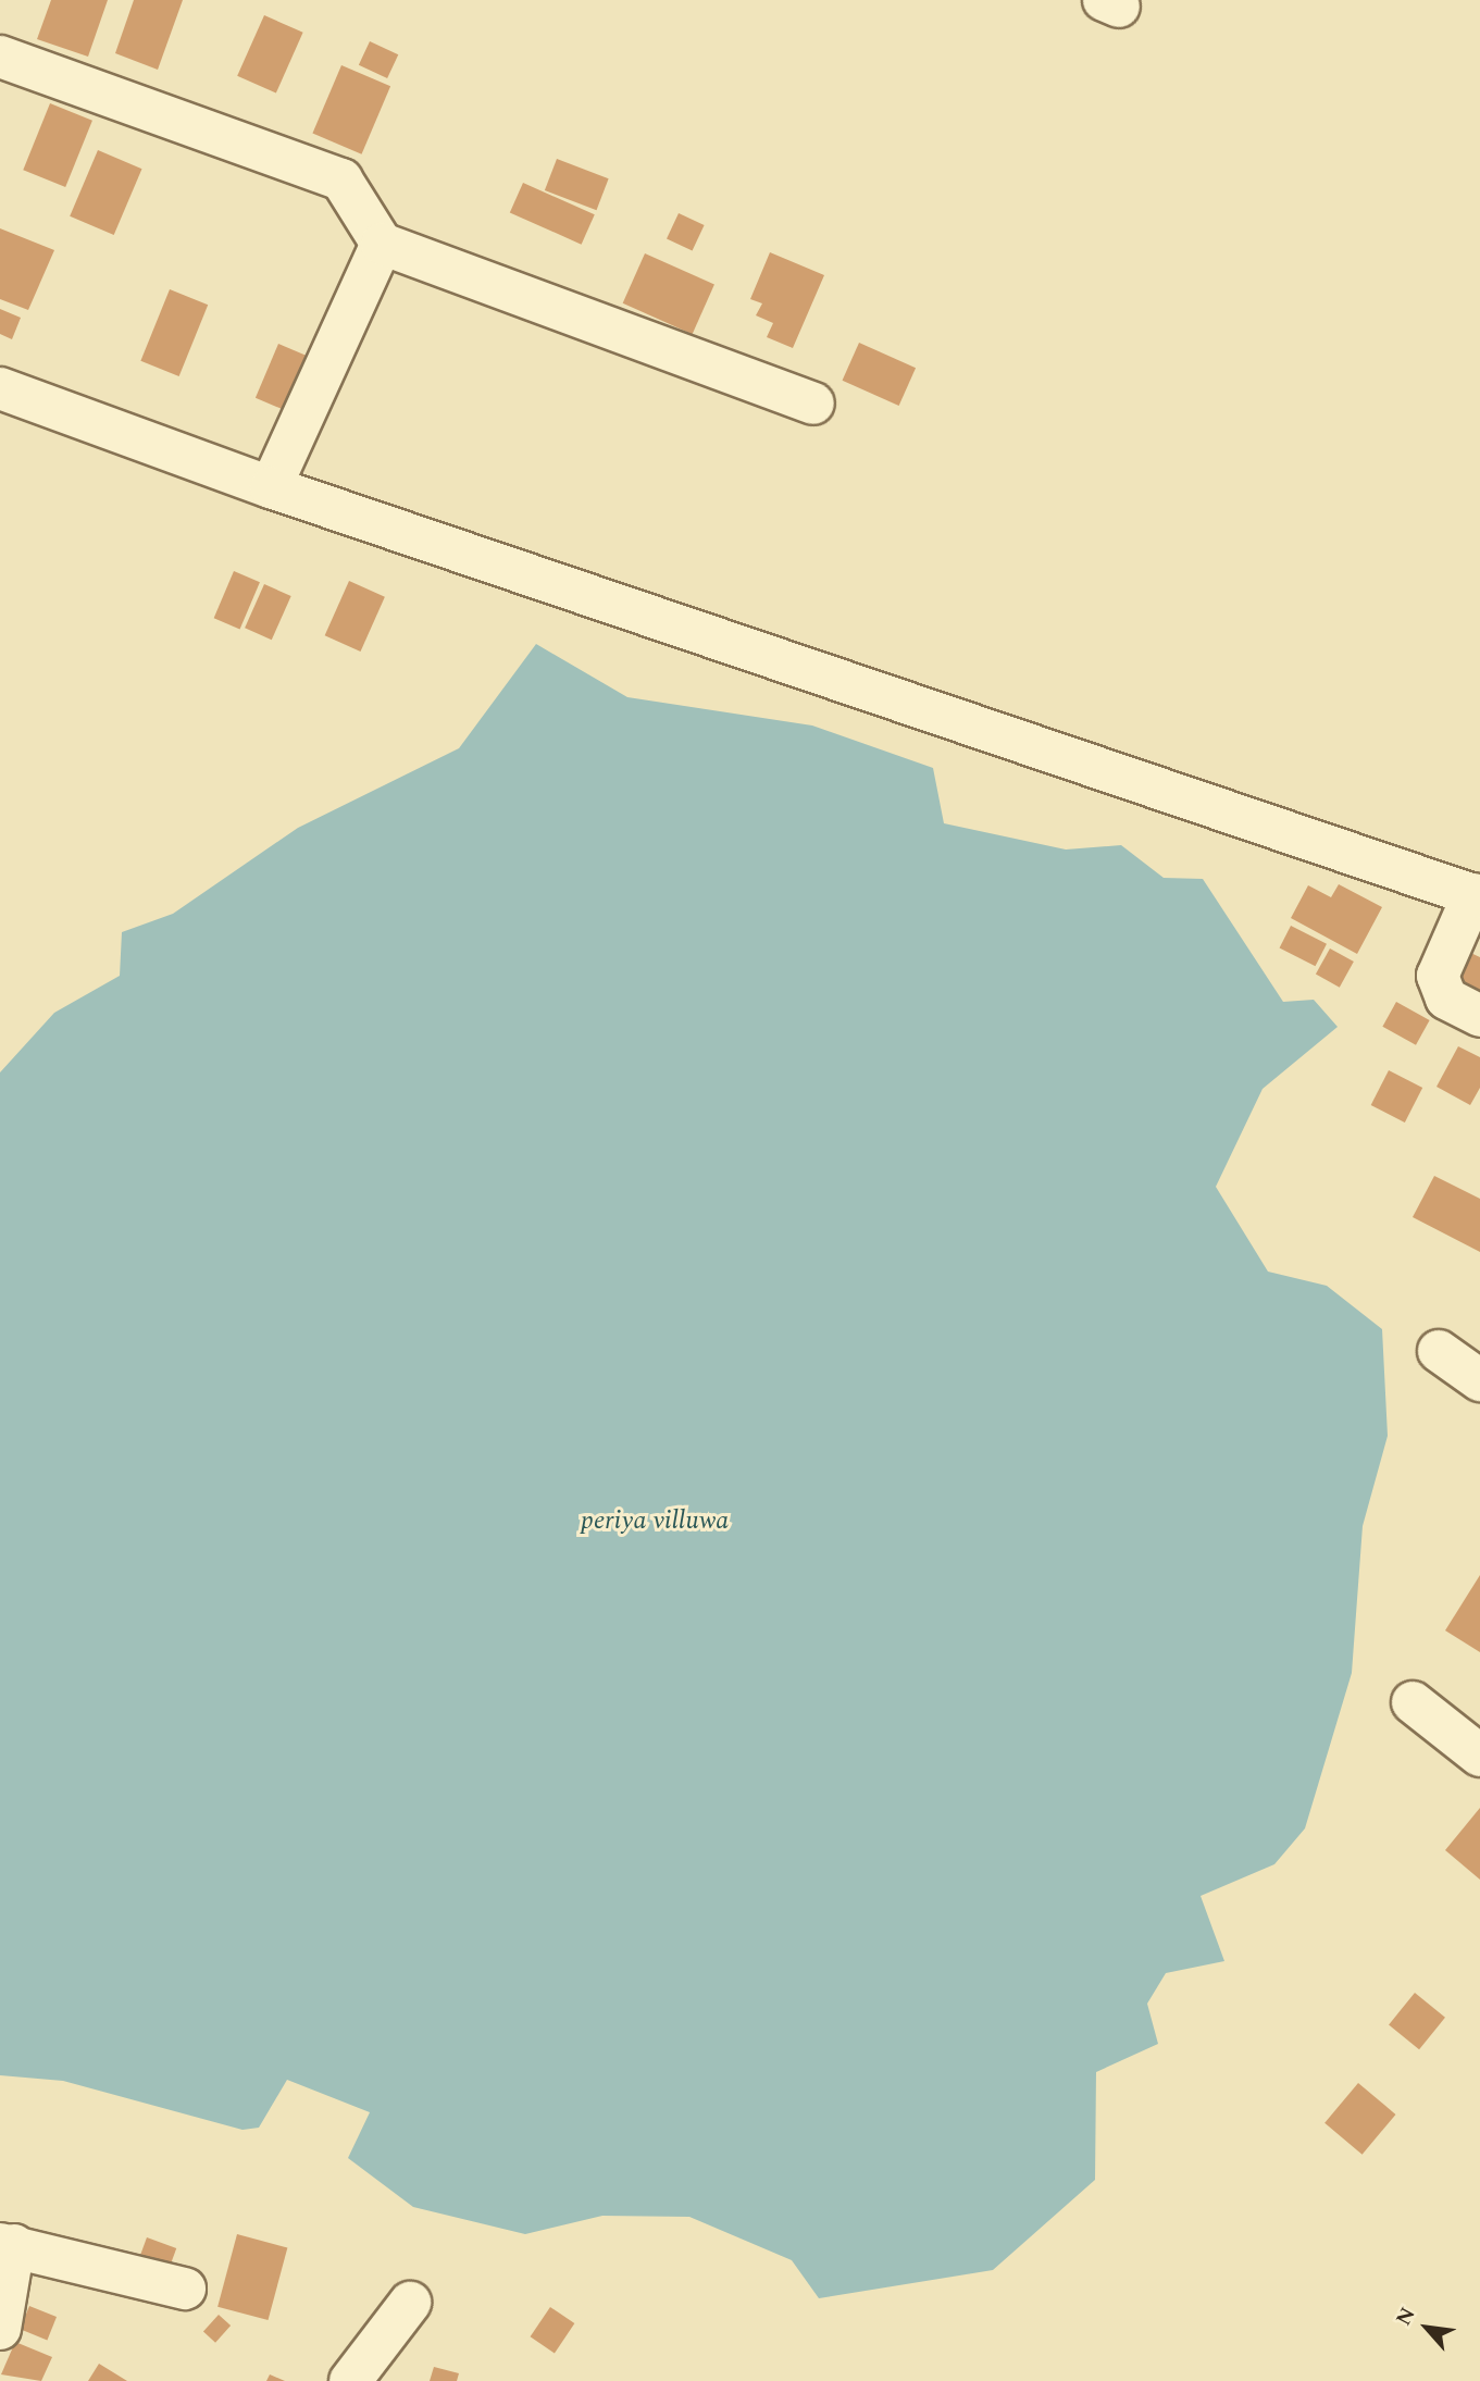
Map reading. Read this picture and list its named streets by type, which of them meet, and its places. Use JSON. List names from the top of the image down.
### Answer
{
  "water": ["periya villuwa"],
  "north": "top left"
}
